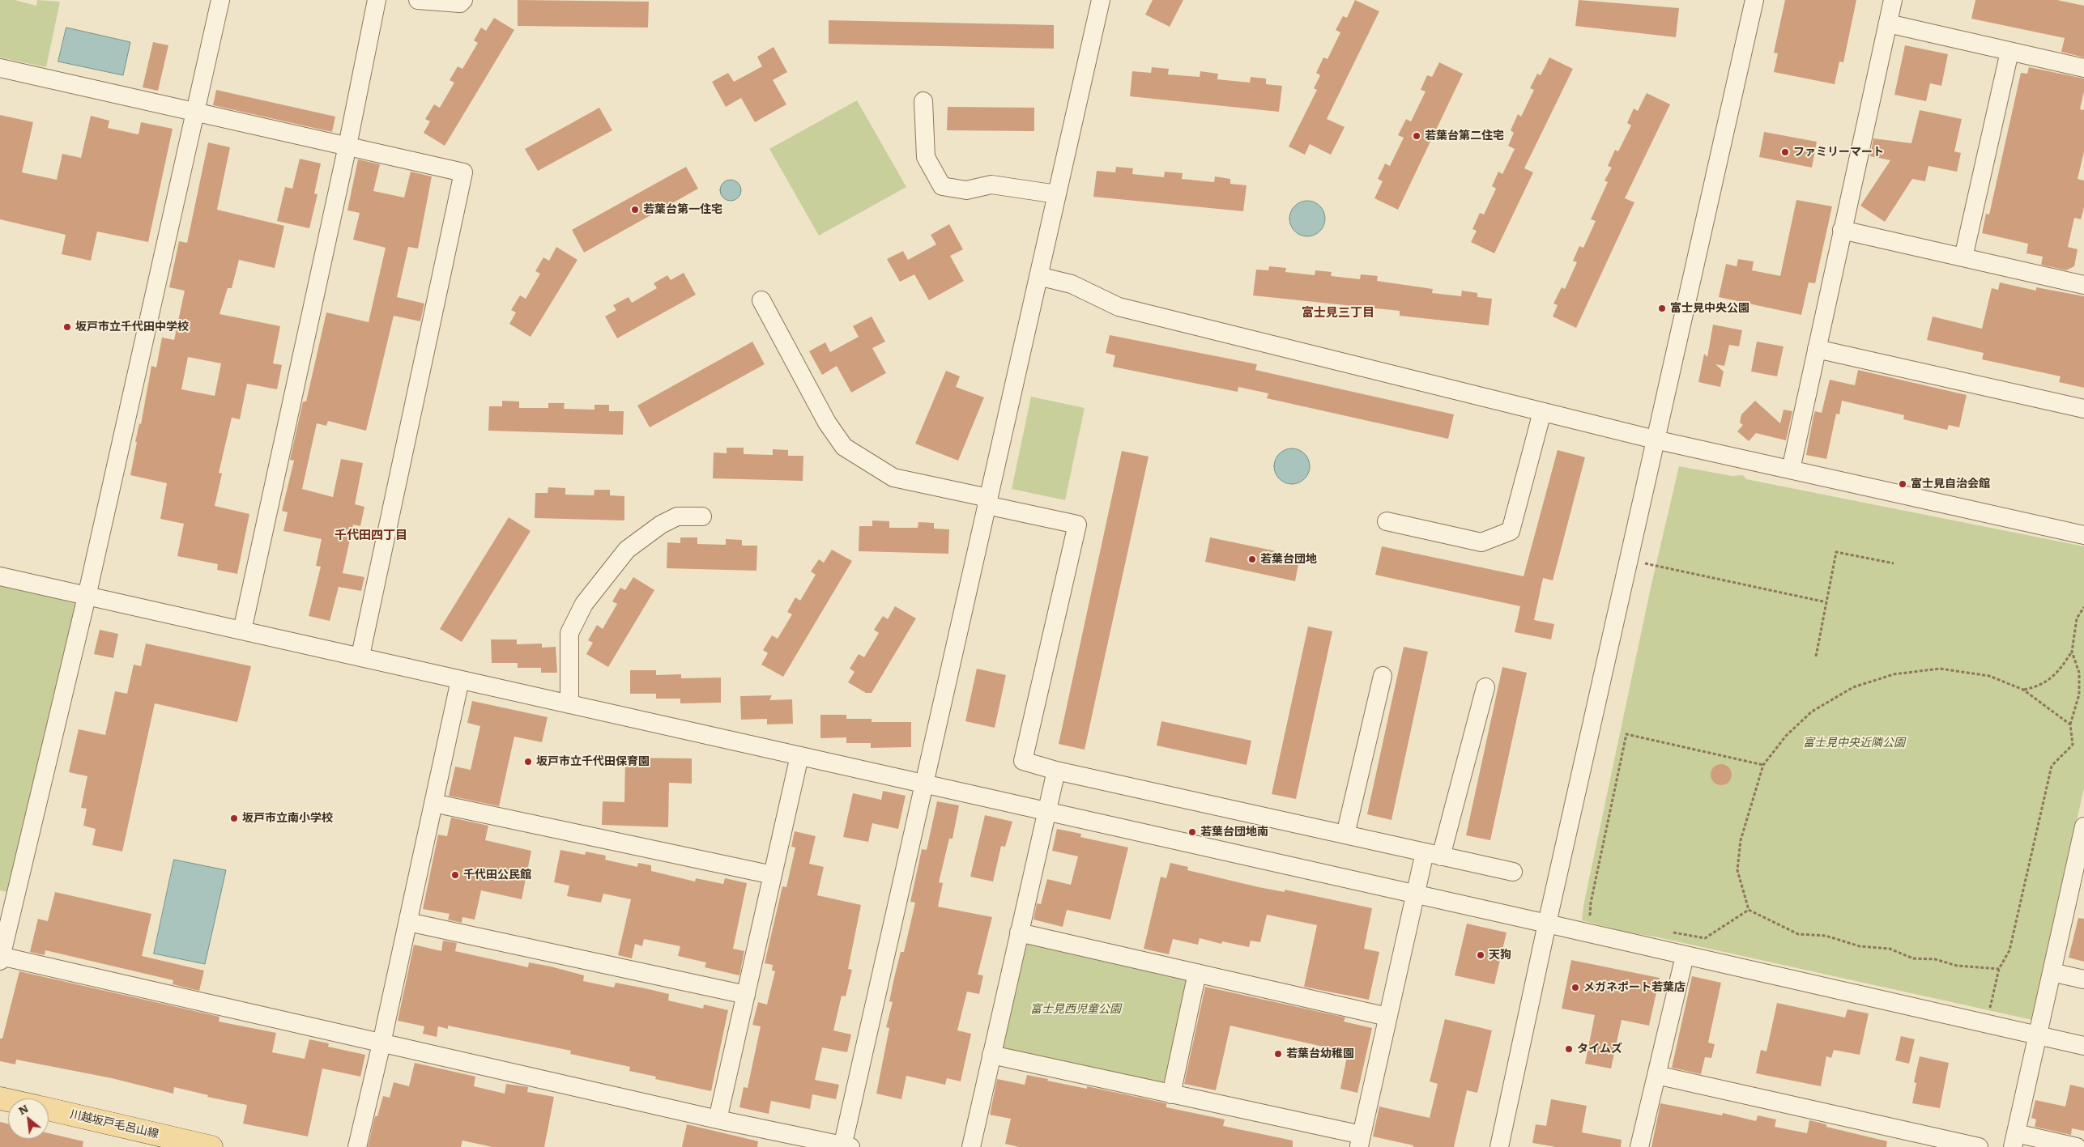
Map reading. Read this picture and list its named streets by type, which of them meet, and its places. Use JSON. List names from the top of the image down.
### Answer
{
  "streets": {
    "main road": ["川越坂戸毛呂山線"]
  },
  "districts": ["富士見三丁目", "千代田四丁目"],
  "parks": ["富士見中央近隣公園", "富士見西児童公園"],
  "places": [
    "若葉台第二住宅",
    "ファミリーマート",
    "若葉台第一住宅",
    "富士見中央公園",
    "坂戸市立千代田中学校",
    "富士見自治会館",
    "若葉台団地",
    "坂戸市立千代田保育園",
    "坂戸市立南小学校",
    "若葉台団地南",
    "千代田公民館",
    "天狗",
    "メガネポート若葉店",
    "タイムズ",
    "若葉台幼稚園"
  ],
  "north": "top left"
}
